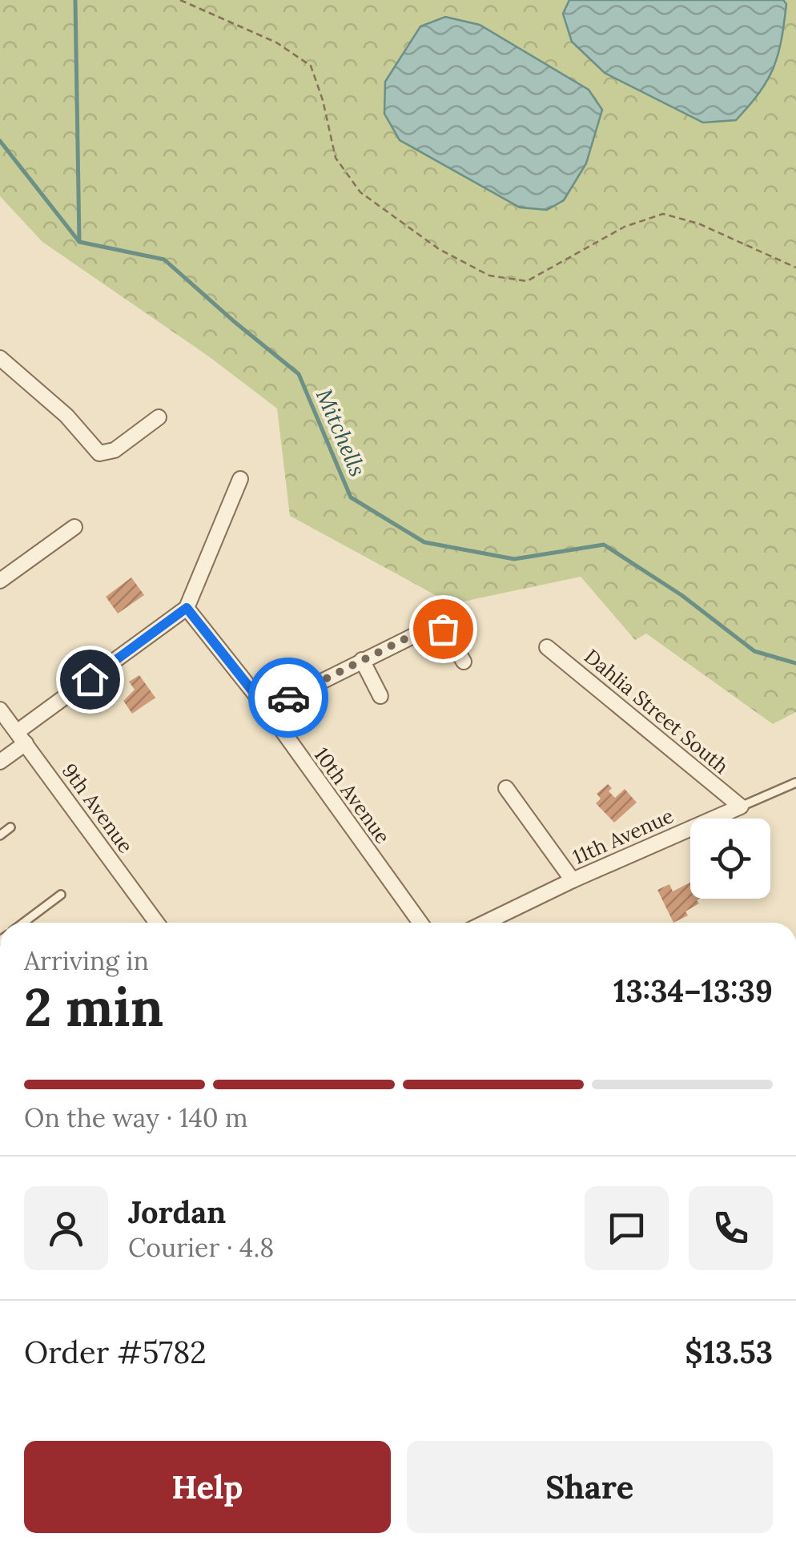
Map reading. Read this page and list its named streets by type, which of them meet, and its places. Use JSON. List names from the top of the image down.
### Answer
{
  "streets": {
    "street": [
      "Dahlia Street South",
      "10th Avenue",
      "9th Avenue",
      "11th Avenue"
    ]
  },
  "crossings": [
    ["Dahlia Street South", "11th Avenue"]
  ],
  "water": ["Mitchells"],
  "page": {
    "heading": ["2 min", "Arriving in", "13:34–13:39"],
    "panel": [
      "Jordan",
      "Courier · 4.8",
      "Order #5782",
      "$13.53"
    ],
    "bar": "On the way · 140 m",
    "buttons": ["Help", "Share"]
  }
}
